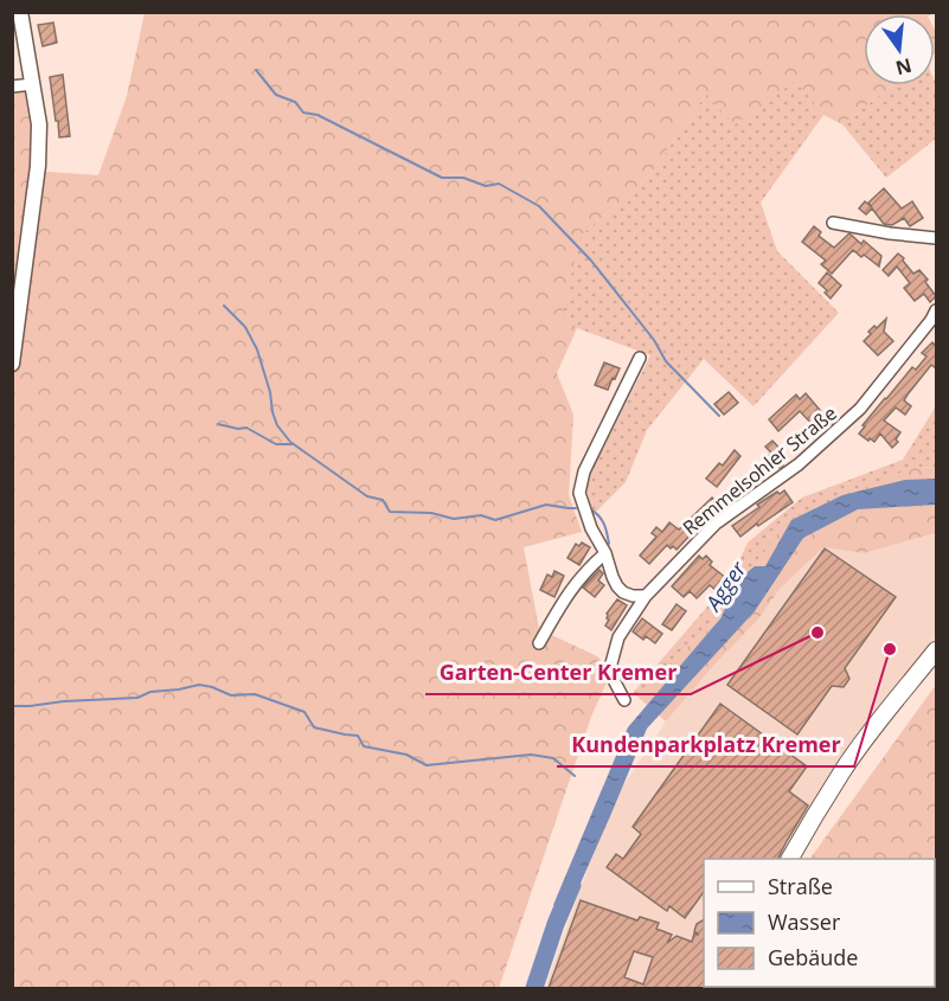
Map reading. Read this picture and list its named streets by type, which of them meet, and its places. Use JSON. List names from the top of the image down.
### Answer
{
  "streets": {
    "street": ["Remmelsohler Straße"]
  },
  "water": ["Agger"],
  "places": ["Garten-Center Kremer", "Kundenparkplatz Kremer"],
  "legend": ["Straße", "Wasser", "Gebäude"],
  "north": "bottom"
}
